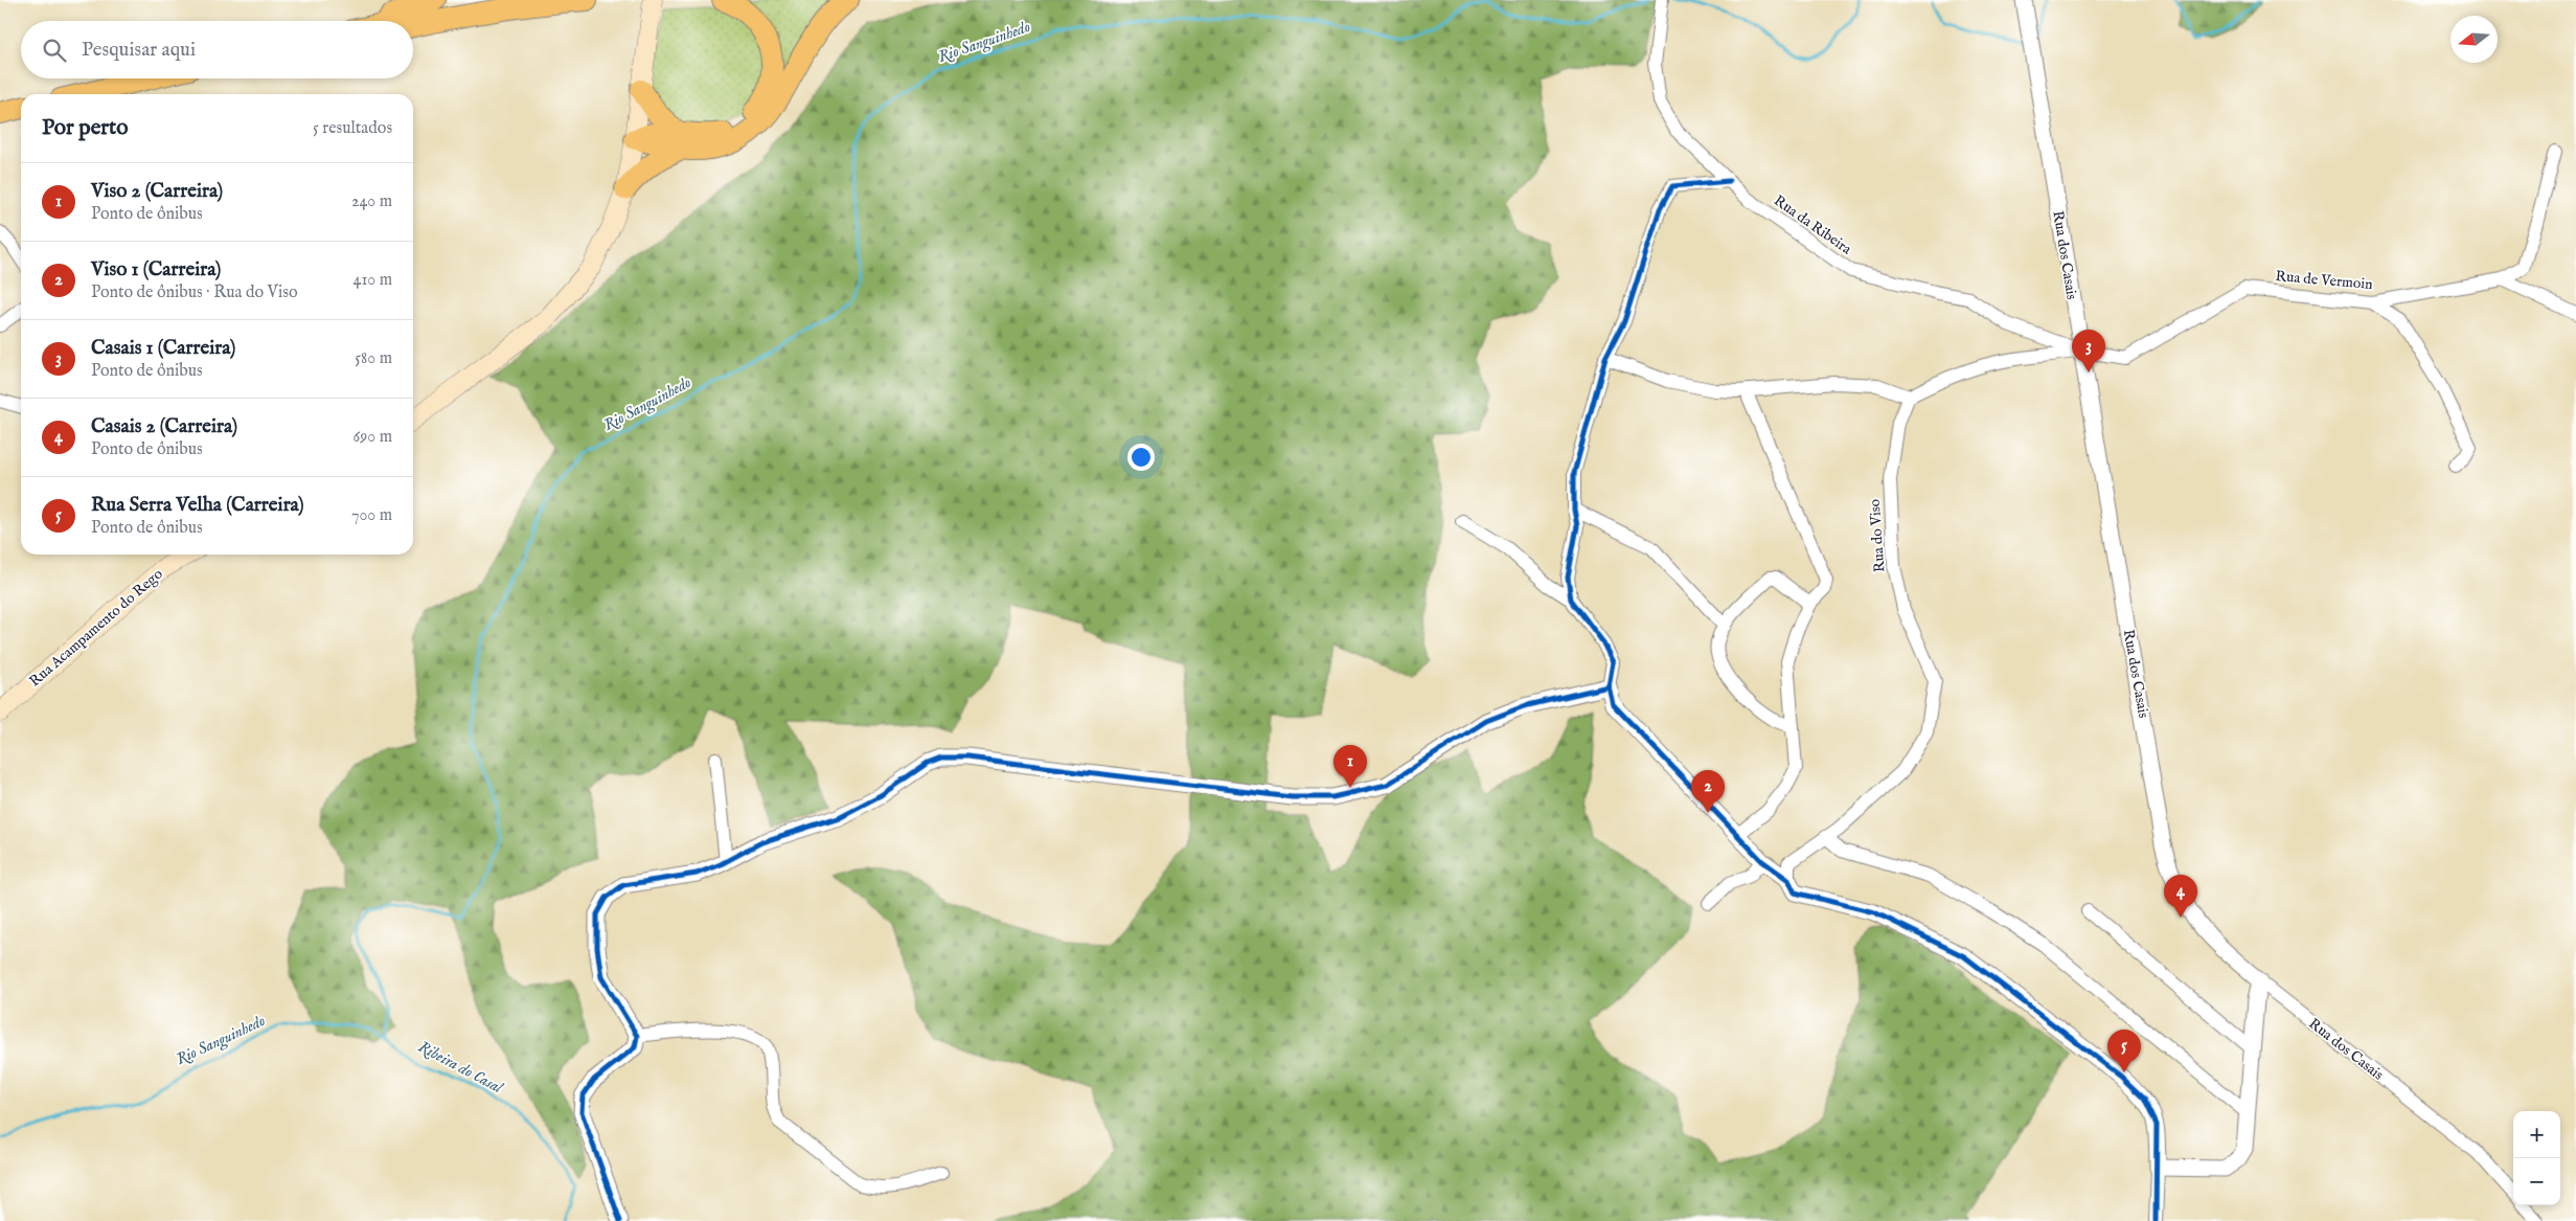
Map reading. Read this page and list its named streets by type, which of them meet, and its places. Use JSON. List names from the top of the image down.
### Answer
{
  "streets": {
    "main road": ["Rua Acampamento do Rego"],
    "street": [
      "Rua da Ribeira",
      "Rua dos Casais",
      "Rua de Vermoin",
      "Rua do Viso"
    ]
  },
  "crossings": [
    ["Rua da Ribeira", "Rua dos Casais"],
    ["Rua da Ribeira", "Rua de Vermoin"],
    ["Rua dos Casais", "Rua de Vermoin"]
  ],
  "water": ["Rio Sanguinhedo", "Ribeira do Casal"],
  "north": "left",
  "page": {
    "search": "Pesquisar aqui",
    "heading": ["Por perto", "5 resultados"],
    "list": [
      {
        "mark": "1",
        "name": "Viso 2 (Carreira)",
        "note": "Ponto de ônibus",
        "value": "240 m"
      },
      {
        "mark": "2",
        "name": "Viso 1 (Carreira)",
        "note": "Ponto de ônibus · Rua do Viso",
        "value": "410 m"
      },
      {
        "mark": "3",
        "name": "Casais 1 (Carreira)",
        "note": "Ponto de ônibus",
        "value": "580 m"
      },
      {
        "mark": "4",
        "name": "Casais 2 (Carreira)",
        "note": "Ponto de ônibus",
        "value": "690 m"
      },
      {
        "mark": "5",
        "name": "Rua Serra Velha (Carreira)",
        "note": "Ponto de ônibus",
        "value": "700 m"
      }
    ],
    "pins": [
      "3",
      "1",
      "2",
      "4",
      "5"
    ],
    "map_buttons": ["+", "−"]
  }
}
